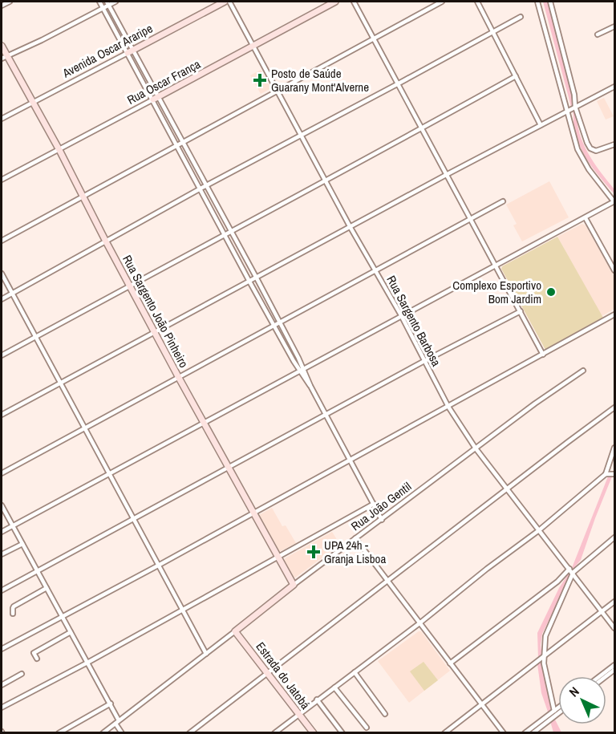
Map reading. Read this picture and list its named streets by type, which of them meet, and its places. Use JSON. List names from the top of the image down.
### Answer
{
  "streets": {
    "street": [
      "Avenida Oscar Araripe",
      "Rua Oscar França",
      "Rua Sargento João Pinheiro",
      "Rua Sargento Barbosa",
      "Rua João Gentil",
      "Estrada do Jatobá"
    ]
  },
  "crossings": [
    ["Avenida Oscar Araripe", "Rua Sargento João Pinheiro"],
    ["Rua Oscar França", "Rua Sargento João Pinheiro"],
    ["Rua Oscar França", "Rua Sargento Barbosa"],
    ["Rua Sargento João Pinheiro", "Rua João Gentil"],
    ["Rua Sargento Barbosa", "Rua João Gentil"],
    ["Rua João Gentil", "Estrada do Jatobá"]
  ],
  "places": {
    "health": ["Posto de Saúde Guarany Mont'Alverne", "UPA 24h - Granja Lisboa"],
    "other": ["Complexo Esportivo Bom Jardim"]
  },
  "north": "top left"
}
